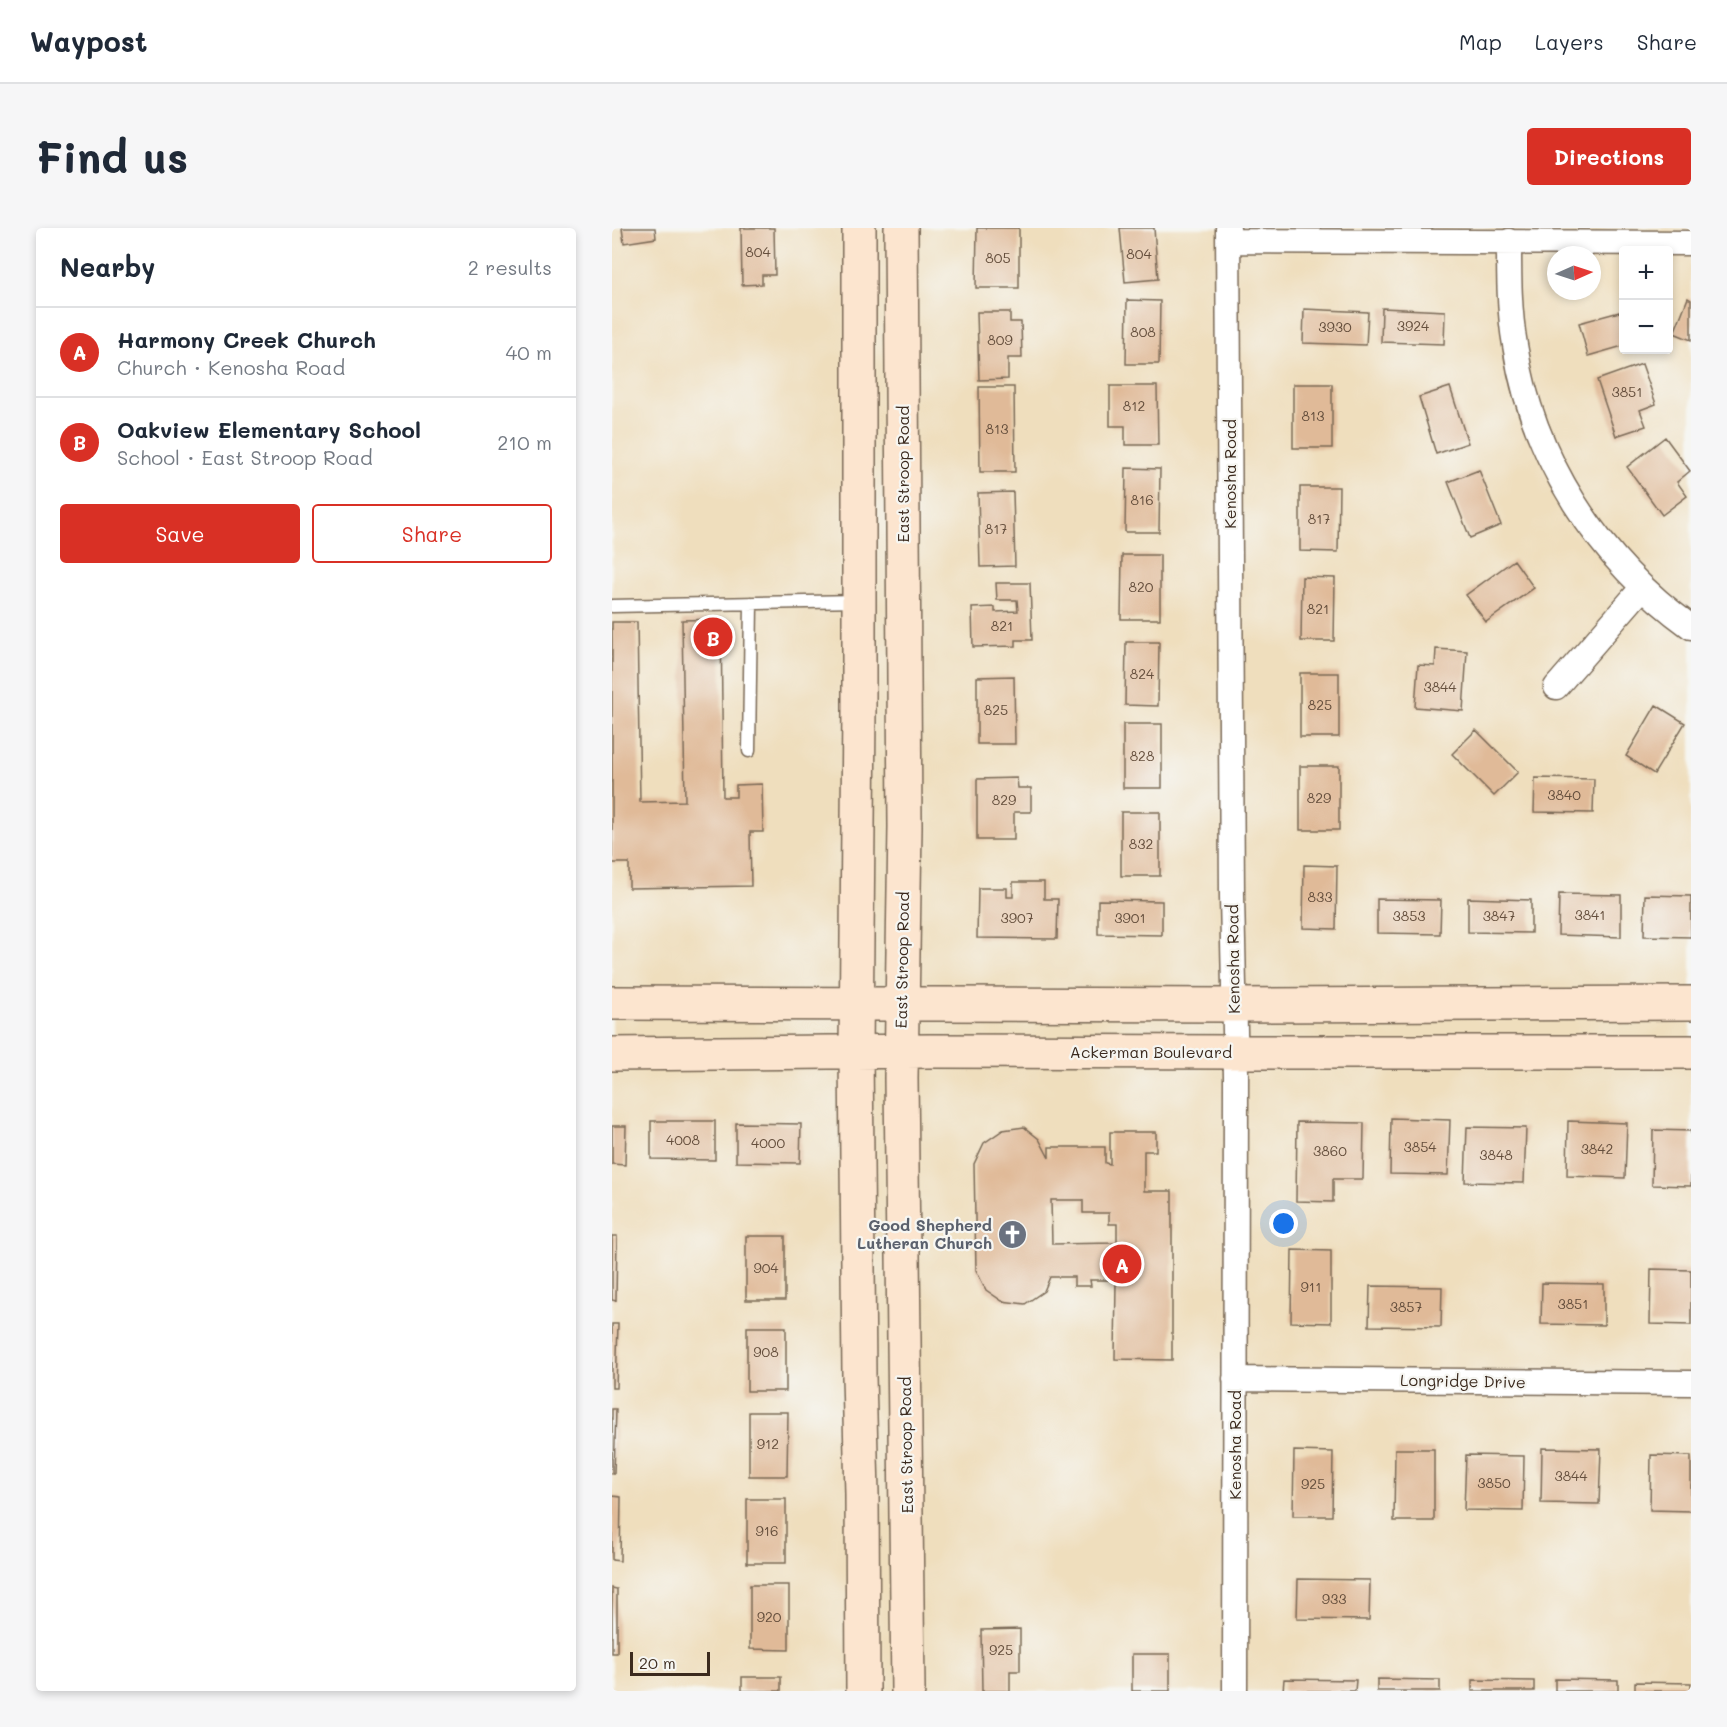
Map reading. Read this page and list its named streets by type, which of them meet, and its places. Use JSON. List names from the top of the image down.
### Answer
{
  "streets": {
    "main road": ["East Stroop Road", "Ackerman Boulevard"],
    "street": ["Kenosha Road", "Longridge Drive"]
  },
  "crossings": [
    ["East Stroop Road", "Ackerman Boulevard"],
    ["Kenosha Road", "Ackerman Boulevard"],
    ["Kenosha Road", "Longridge Drive"]
  ],
  "places": {
    "church": ["Good Shepherd Lutheran Church"]
  },
  "house_numbers": [
    "804",
    "804",
    "805",
    "3924",
    "3930",
    "808",
    "809",
    "3851",
    "812",
    "813",
    "813",
    "816",
    "817",
    "817",
    "820",
    "821",
    "821",
    "824",
    "3844",
    "825",
    "825",
    "828",
    "3840",
    "829",
    "829",
    "832",
    "833",
    "3841",
    "3853",
    "3847",
    "3907",
    "3901",
    "4008",
    "4000",
    "3854",
    "3842",
    "3860",
    "3848",
    "904",
    "911",
    "3851",
    "3857",
    "908",
    "912",
    "3844",
    "3850",
    "925",
    "916",
    "933",
    "920",
    "925"
  ],
  "scale_bar": "20 m",
  "north": "right",
  "page": {
    "header": "Waypost",
    "nav": ["Map", "Layers", "Share"],
    "buttons": [
      "Directions",
      ["Save", "Share"]
    ],
    "title": "Find us",
    "heading": ["Nearby", "2 results"],
    "map_buttons": ["+", "−"],
    "list": [
      {
        "mark": "A",
        "name": "Harmony Creek Church",
        "note": "Church · Kenosha Road",
        "value": "40 m"
      },
      {
        "mark": "B",
        "name": "Oakview Elementary School",
        "note": "School · East Stroop Road",
        "value": "210 m"
      }
    ],
    "pins": ["B", "A"],
    "scale": "20 m"
  }
}
